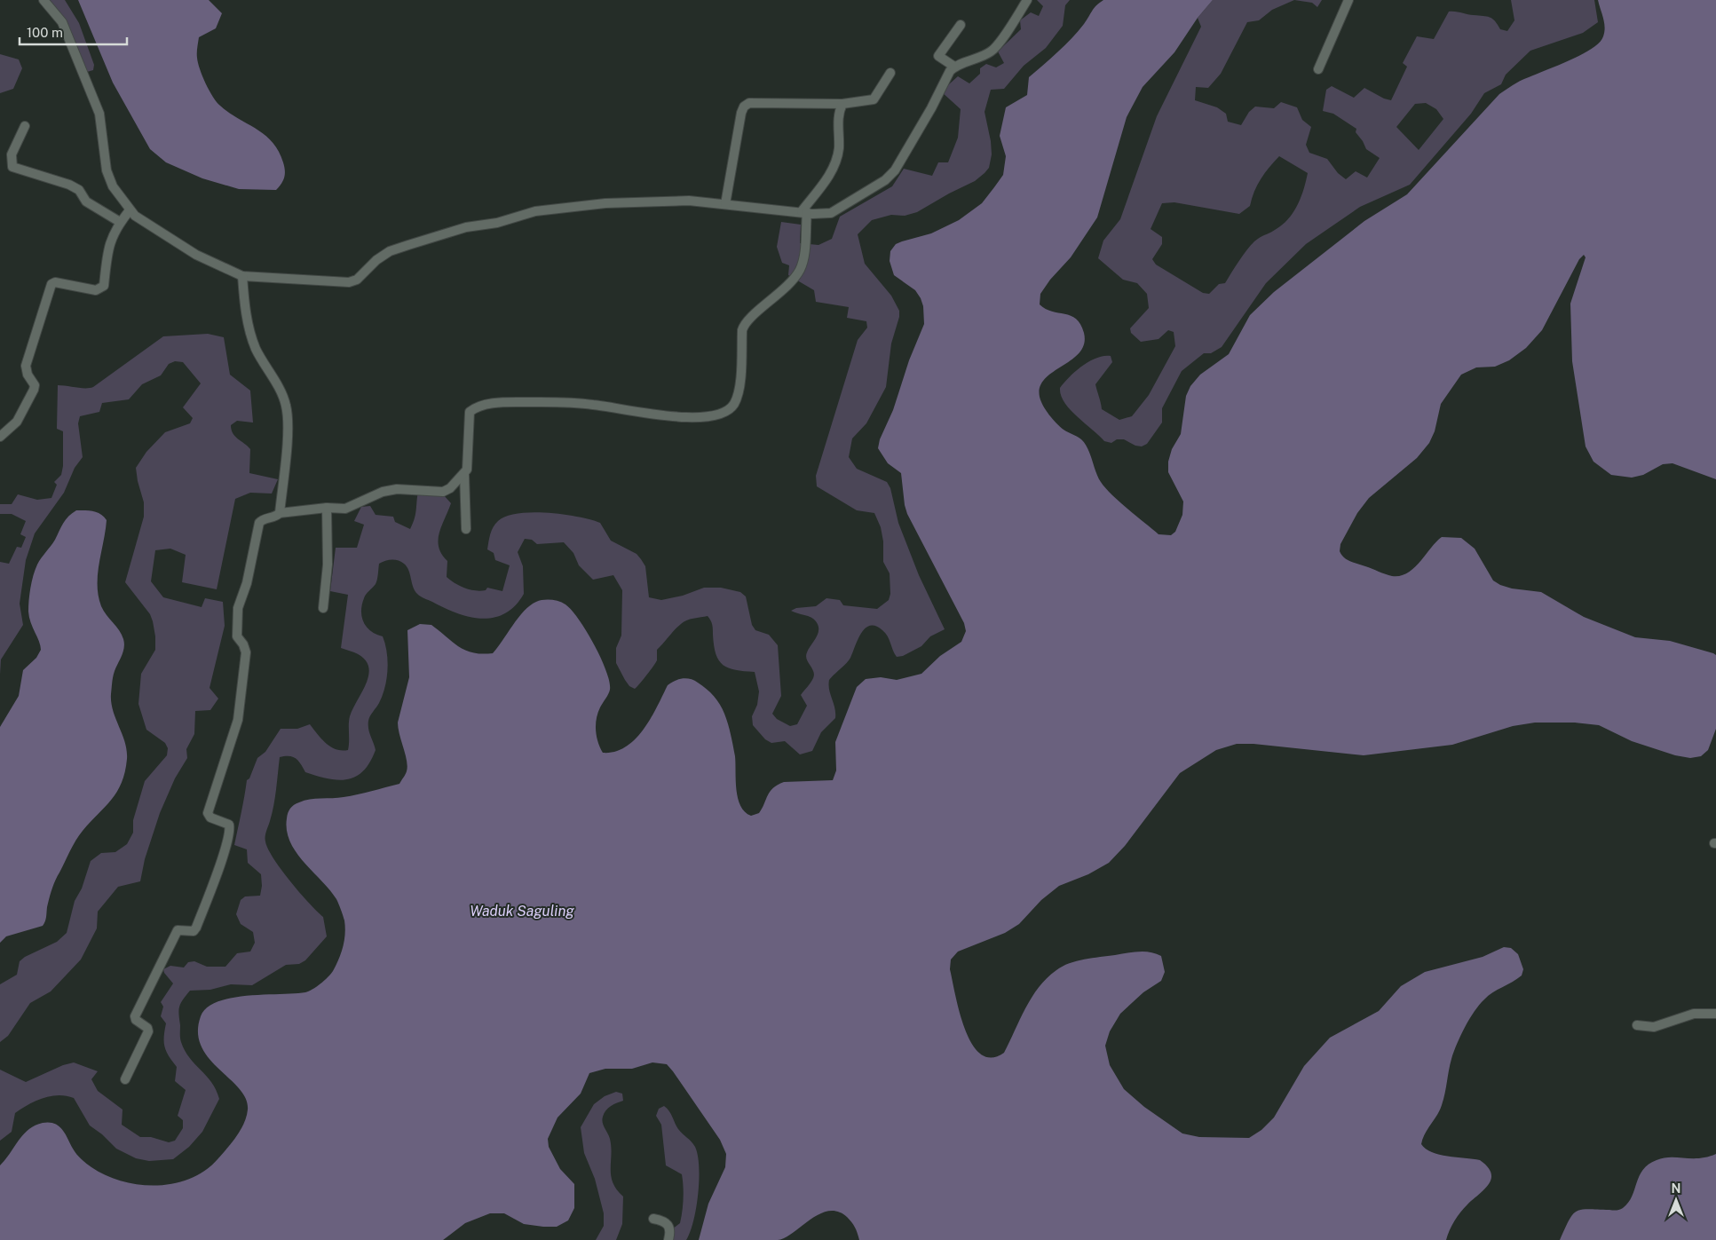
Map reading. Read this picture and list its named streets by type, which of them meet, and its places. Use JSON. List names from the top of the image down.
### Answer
{
  "water": ["Waduk Saguling"],
  "scale_bar": "100 m",
  "north": "top"
}
